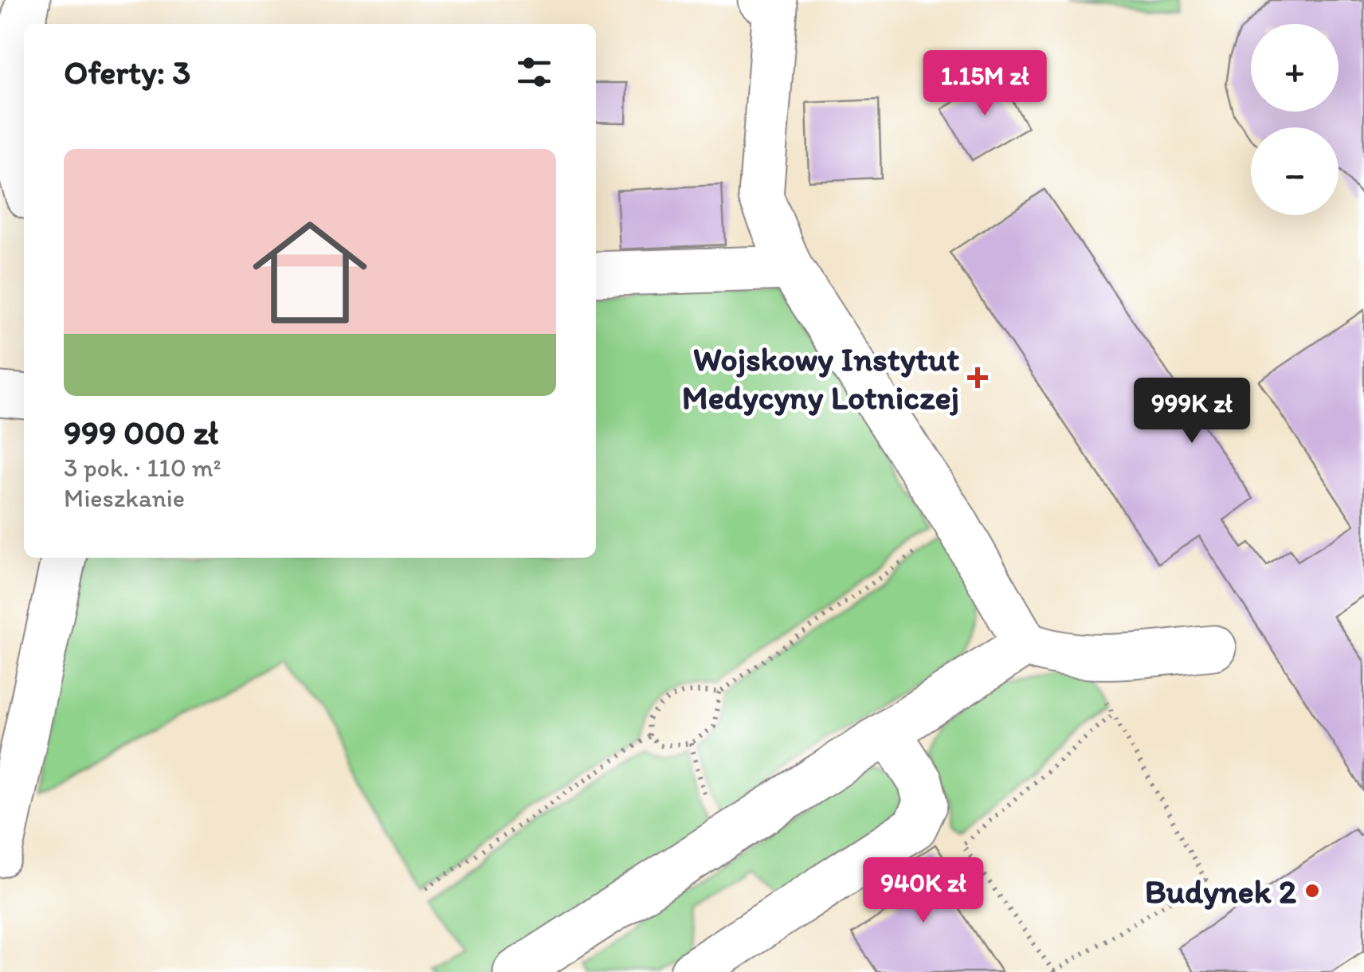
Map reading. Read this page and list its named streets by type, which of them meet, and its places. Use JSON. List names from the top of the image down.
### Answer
{
  "places": {
    "health": ["Wojskowy Instytut Medycyny Lotniczej"],
    "other": ["Budynek 2"]
  },
  "page": {
    "map_buttons": ["+", "−"],
    "heading": "Oferty: 3",
    "price": ["1.15M zł", "999K zł", "940K zł"],
    "list": [
      {
        "name": "999 000 zł",
        "note": "3 pok. · 110 m² · Mieszkanie"
      }
    ]
  }
}
